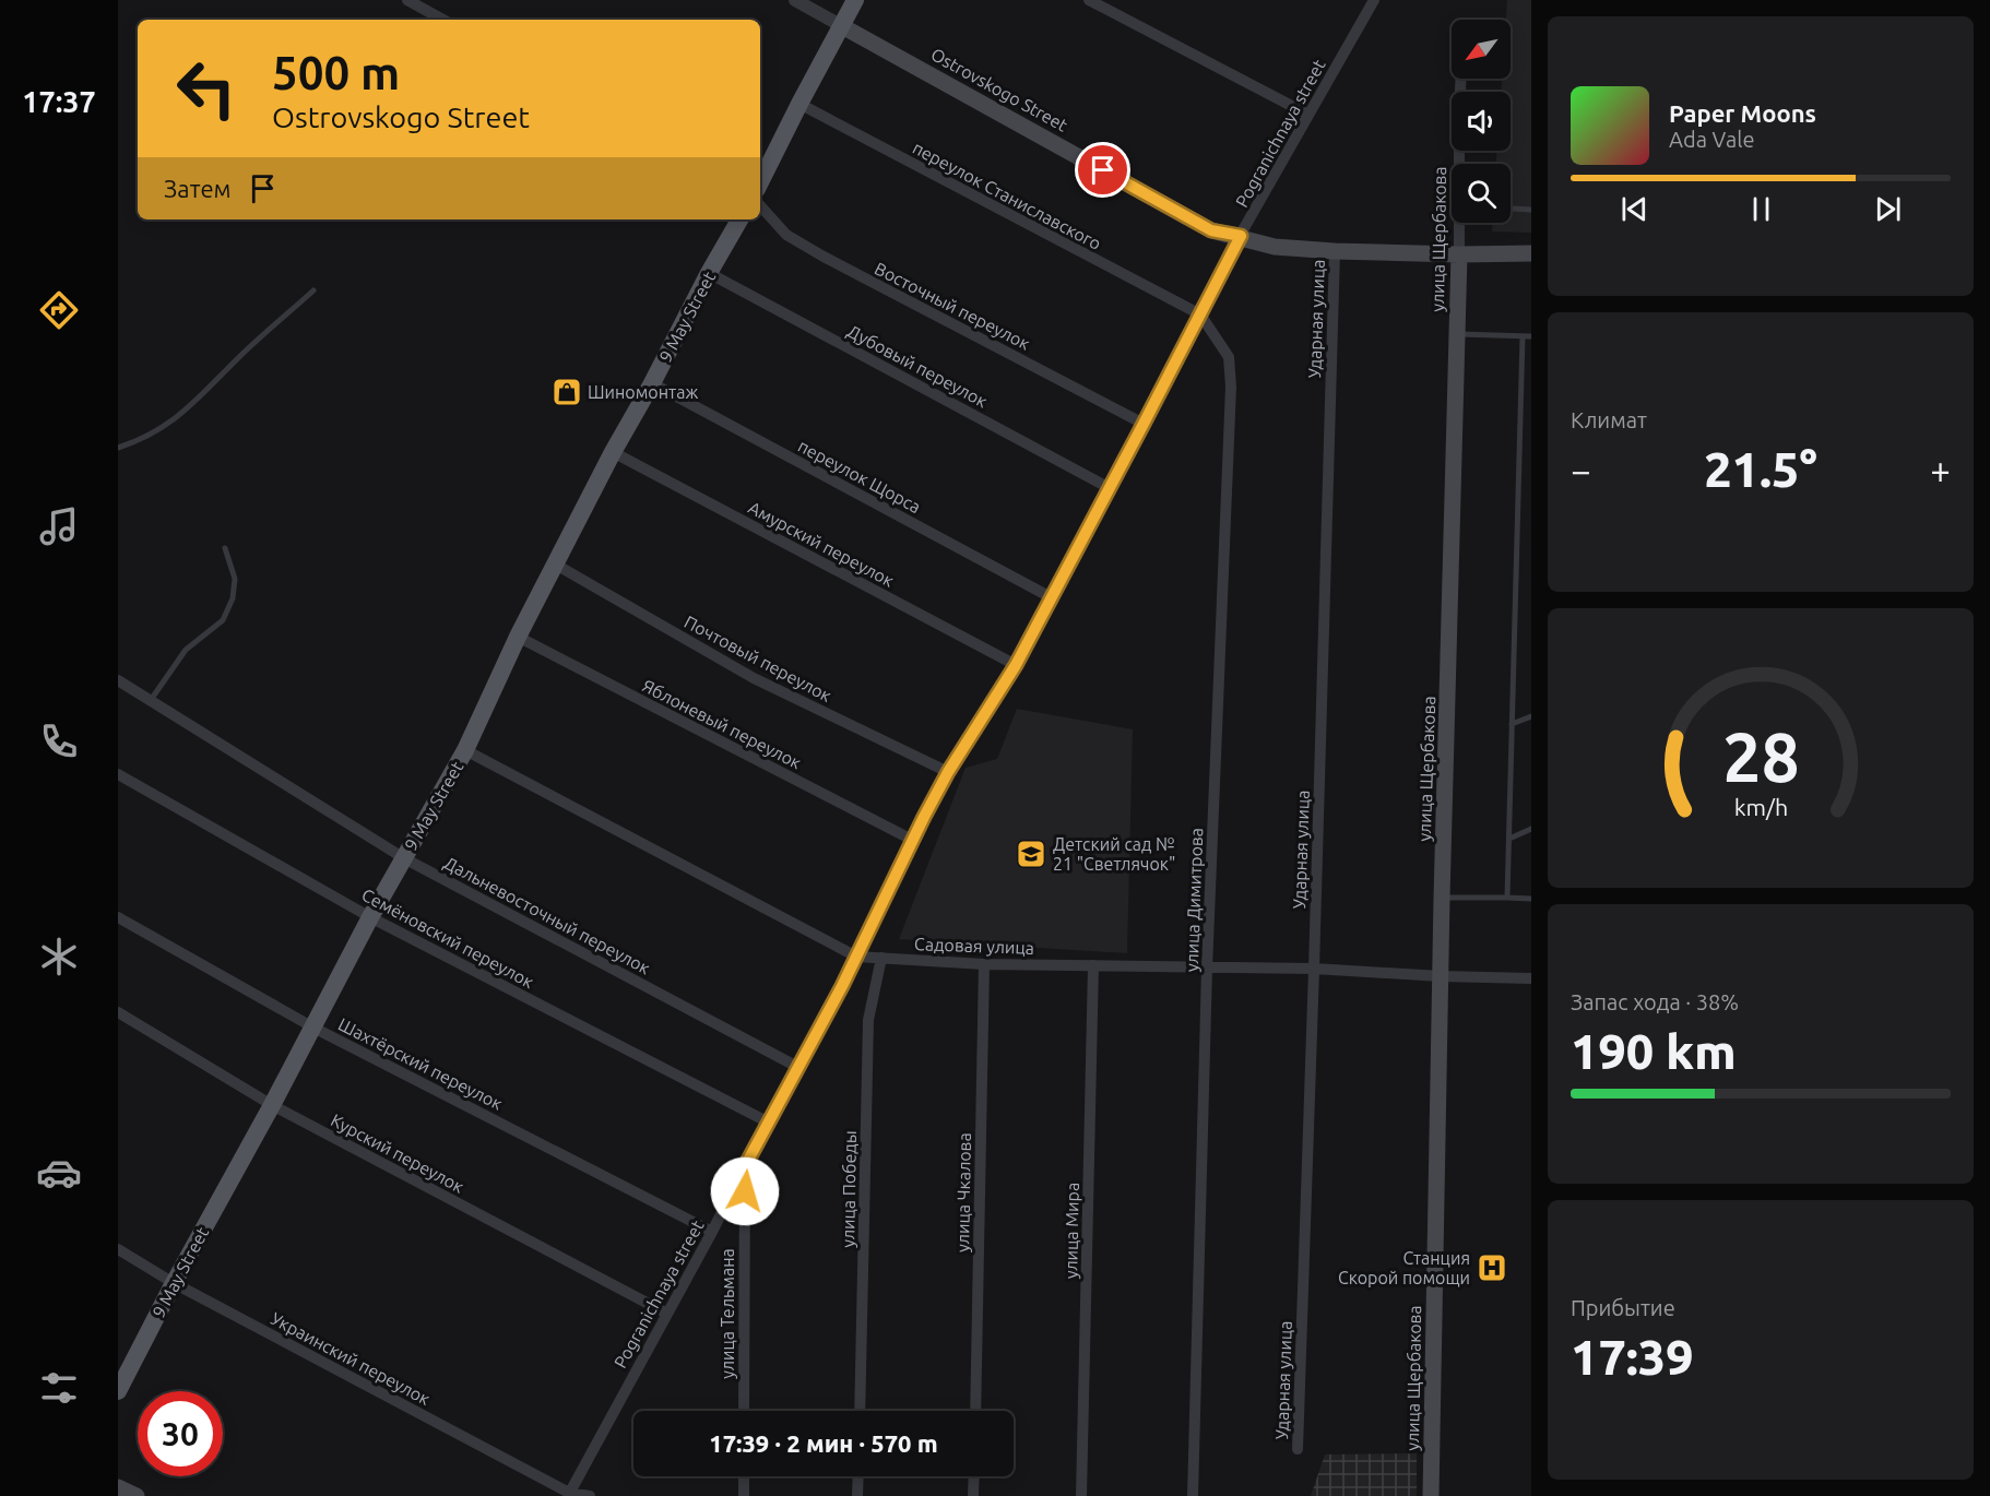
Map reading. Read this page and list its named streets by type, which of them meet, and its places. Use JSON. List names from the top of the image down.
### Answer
{
  "streets": {
    "main road": ["Ostrovskogo Street", "улица Щербакова", "9 May Street"],
    "street": [
      "Pogranichnaya street",
      "переулок Станиславского",
      "Восточный переулок",
      "Ударная улица",
      "Дубовый переулок",
      "переулок Щорса",
      "Амурский переулок",
      "Почтовый переулок",
      "Яблоневый переулок",
      "улица Димитрова",
      "Дальневосточный переулок",
      "Семёновский переулок",
      "Садовая улица",
      "Шахтёрский переулок",
      "Курский переулок",
      "улица Победы",
      "улица Чкалова",
      "улица Мира",
      "улица Тельмана",
      "Украинский переулок"
    ]
  },
  "crossings": [
    ["Ostrovskogo Street", "Pogranichnaya street"],
    ["Ostrovskogo Street", "улица Щербакова"],
    ["Ostrovskogo Street", "Ударная улица"],
    ["Pogranichnaya street", "переулок Станиславского"],
    ["Pogranichnaya street", "Восточный переулок"],
    ["Pogranichnaya street", "Дубовый переулок"],
    ["Pogranichnaya street", "переулок Щорса"],
    ["Pogranichnaya street", "Амурский переулок"],
    ["Pogranichnaya street", "Почтовый переулок"],
    ["Pogranichnaya street", "Яблоневый переулок"],
    ["Pogranichnaya street", "улица Димитрова"],
    ["Pogranichnaya street", "Дальневосточный переулок"],
    ["Pogranichnaya street", "Семёновский переулок"],
    ["Pogranichnaya street", "Садовая улица"],
    ["Pogranichnaya street", "Шахтёрский переулок"],
    ["Pogranichnaya street", "Курский переулок"],
    ["Pogranichnaya street", "улица Тельмана"],
    ["Pogranichnaya street", "Украинский переулок"],
    ["переулок Станиславского", "улица Димитрова"],
    ["улица Щербакова", "Садовая улица"],
    ["9 May Street", "Дубовый переулок"],
    ["9 May Street", "переулок Щорса"],
    ["9 May Street", "Амурский переулок"],
    ["9 May Street", "Почтовый переулок"],
    ["9 May Street", "Яблоневый переулок"],
    ["9 May Street", "Дальневосточный переулок"],
    ["9 May Street", "Семёновский переулок"],
    ["9 May Street", "Садовая улица"],
    ["9 May Street", "Шахтёрский переулок"],
    ["9 May Street", "Курский переулок"],
    ["9 May Street", "Украинский переулок"],
    ["Ударная улица", "Садовая улица"],
    ["улица Димитрова", "Садовая улица"],
    ["Садовая улица", "улица Победы"],
    ["Садовая улица", "улица Чкалова"],
    ["Садовая улица", "улица Мира"]
  ],
  "places": {
    "shop": ["Шиномонтаж"],
    "school or university": ["Детский сад № 21 \"Светлячок\""],
    "hospital": ["Станция Скорой помощи"]
  },
  "north": "bottom left",
  "page": {
    "tabs": "17:37",
    "turn": ["500 m", "Ostrovskogo Street"],
    "song": ["Paper Moons", "Ada Vale"],
    "then": "Затем",
    "tile": [
      "Климат",
      ["Запас хода · 38%", "190 km"],
      ["Прибытие", "17:39"]
    ],
    "heat": ["−", "21.5°", "+"],
    "limit": "30",
    "trip": "17:39 · 2 мин · 570 m",
    "gauge": ["28", "km/h"]
  }
}
